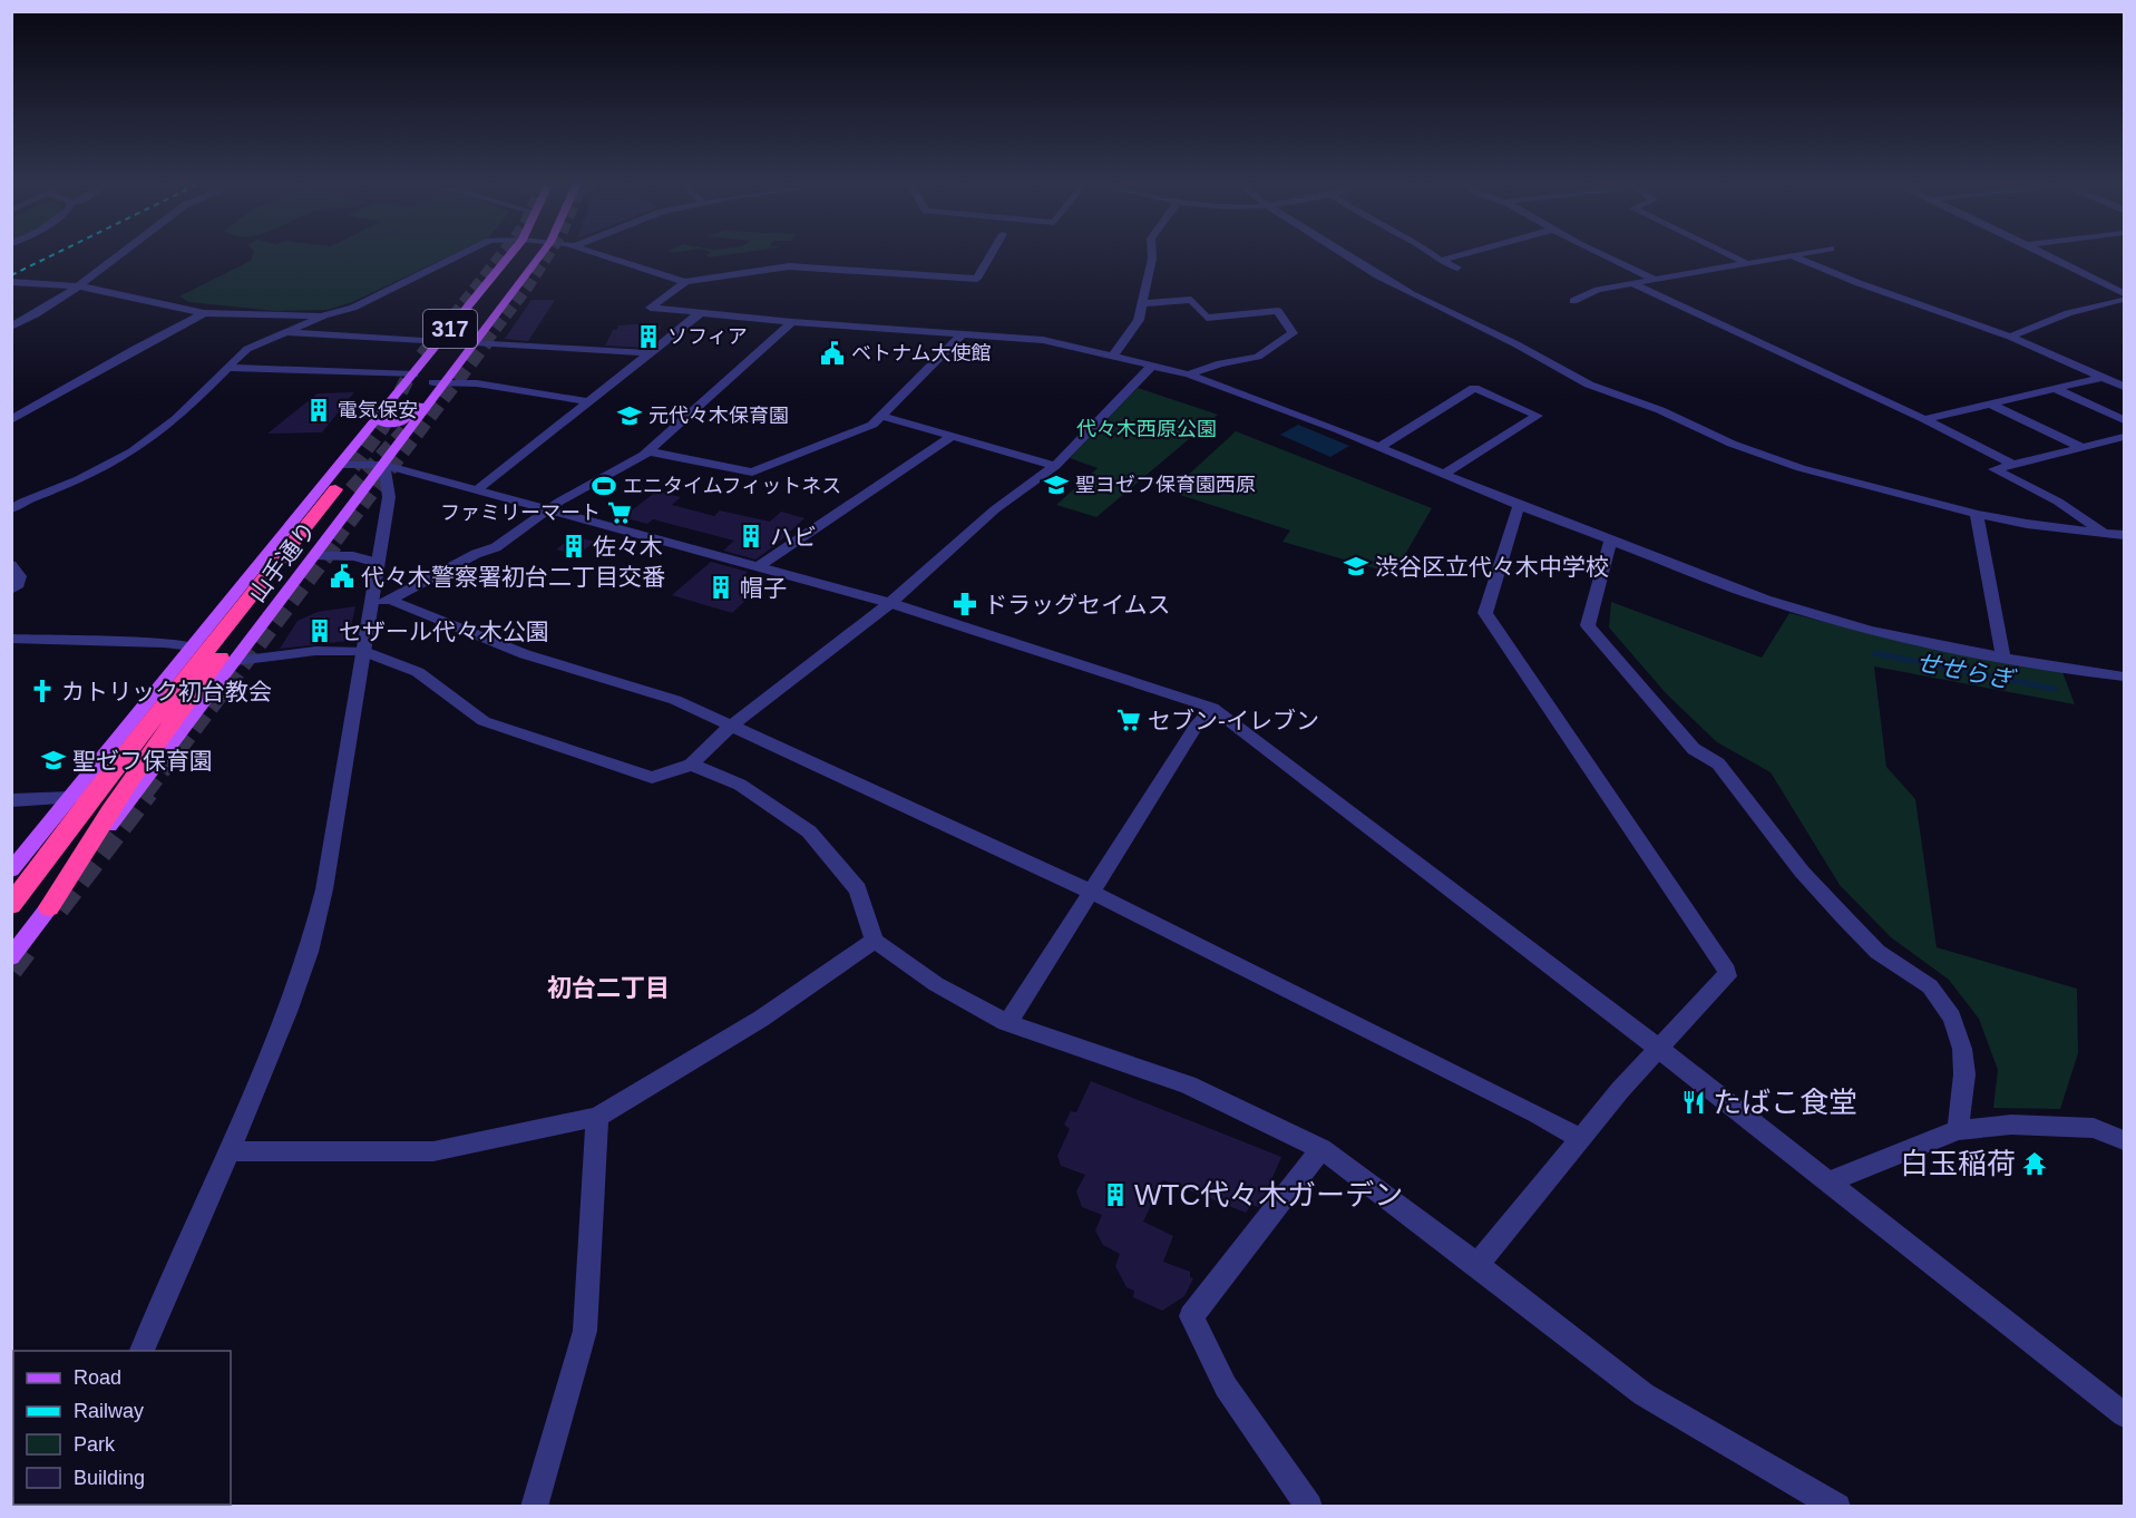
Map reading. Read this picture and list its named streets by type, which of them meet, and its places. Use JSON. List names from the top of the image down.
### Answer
{
  "streets": {
    "main road": ["317", "山手通り"]
  },
  "districts": ["初台二丁目"],
  "water": ["せせらぎ"],
  "parks": ["代々木西原公園"],
  "places": {
    "building": [
      "ソフィア",
      "電気保安",
      "ハビ",
      "佐々木",
      "帽子",
      "セザール代々木公園",
      "WTC代々木ガーデン"
    ],
    "public building": ["ベトナム大使館", "代々木警察署初台二丁目交番"],
    "school or university": [
      "元代々木保育園",
      "聖ヨゼフ保育園西原",
      "渋谷区立代々木中学校",
      "聖ゼフ保育園"
    ],
    "sports": ["エニタイムフィットネス"],
    "supermarket": ["ファミリーマート", "セブン-イレブン"],
    "pharmacy": ["ドラッグセイムス"],
    "church": ["カトリック初台教会"],
    "restaurant": ["たばこ食堂"],
    "temple": ["白玉稲荷"]
  },
  "legend": [
    "Road",
    "Railway",
    "Park",
    "Building"
  ]
}
